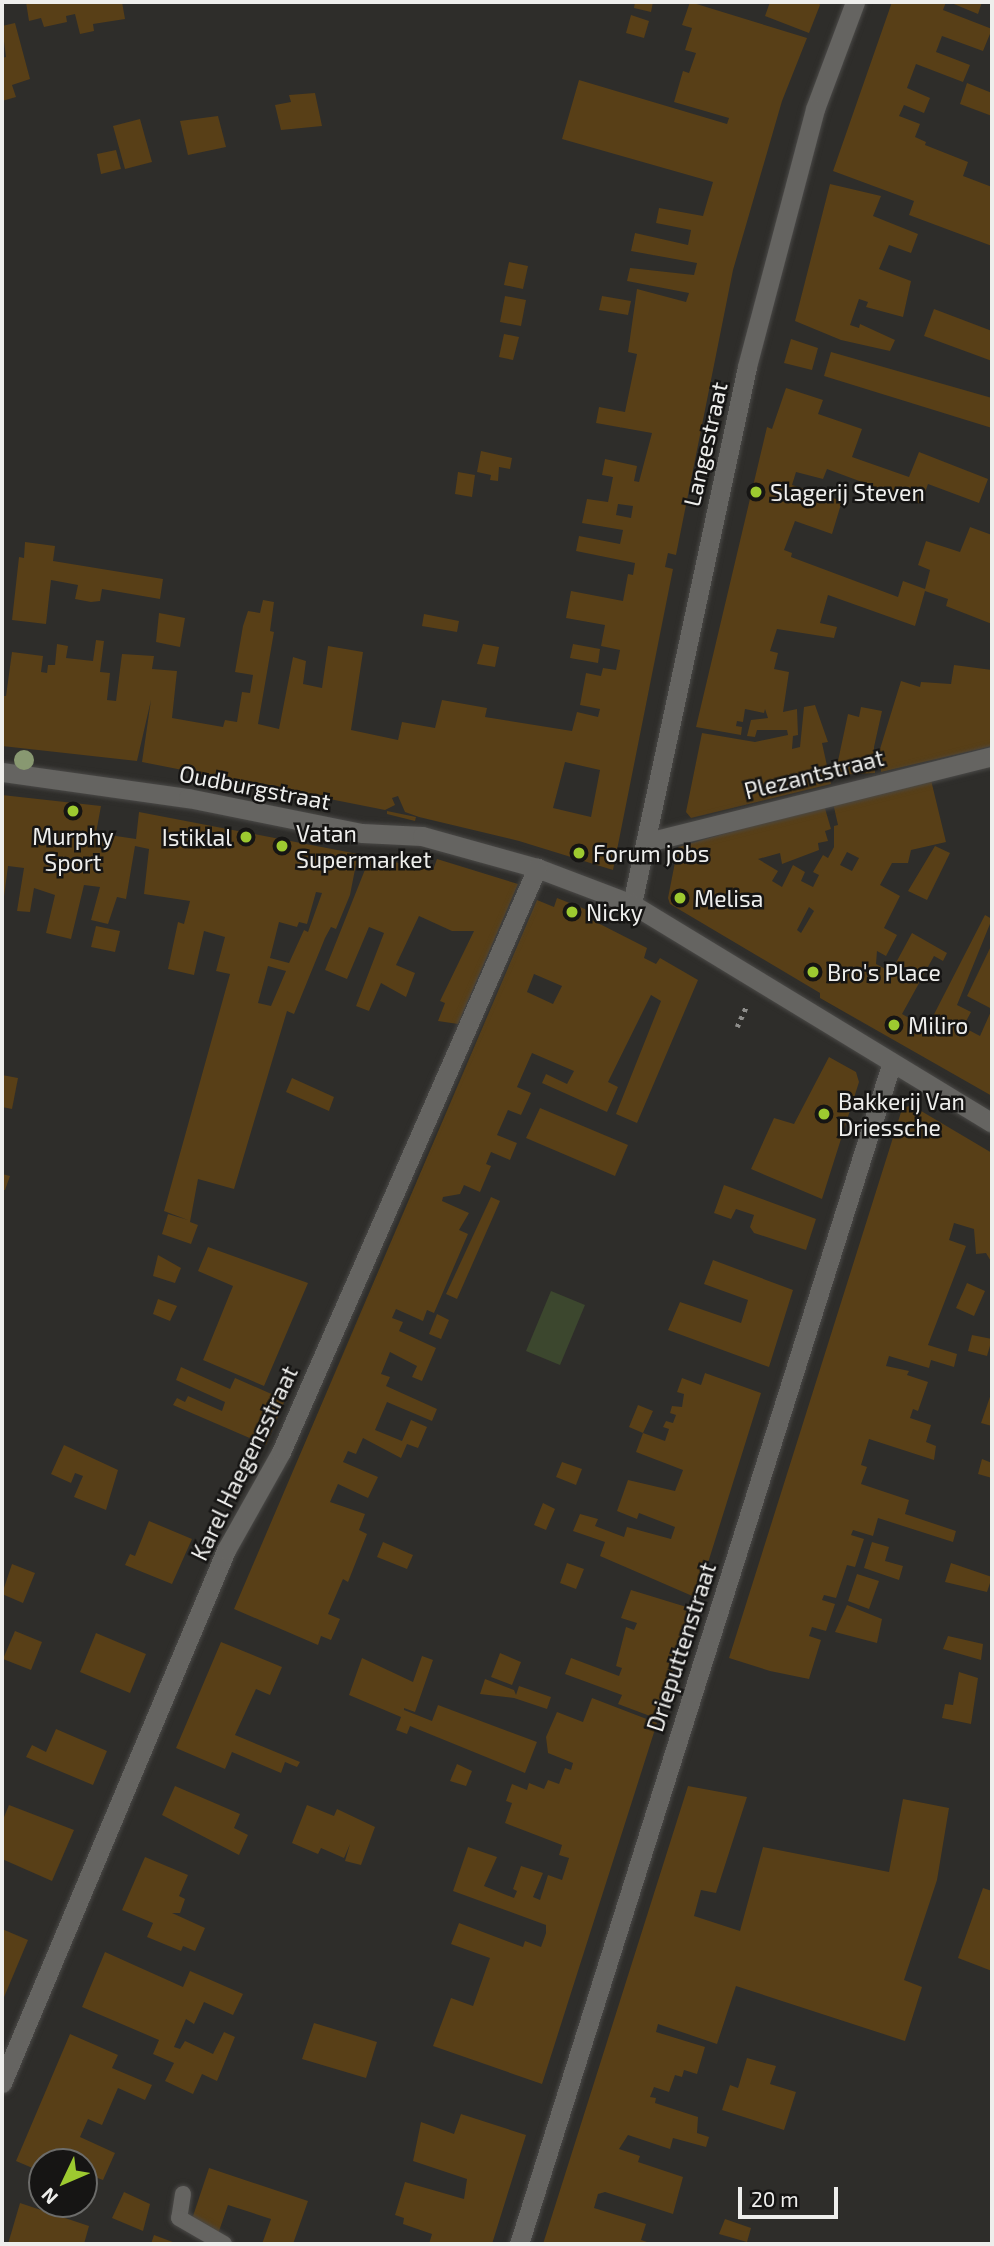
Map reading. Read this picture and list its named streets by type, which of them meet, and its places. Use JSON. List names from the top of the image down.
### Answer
{
  "streets": {
    "street": [
      "Langestraat",
      "Plezantstraat",
      "Oudburgstraat",
      "Karel Haegensstraat",
      "Drieputtenstraat"
    ]
  },
  "crossings": [
    ["Langestraat", "Plezantstraat"],
    ["Langestraat", "Oudburgstraat"],
    ["Oudburgstraat", "Karel Haegensstraat"],
    ["Oudburgstraat", "Drieputtenstraat"]
  ],
  "places": [
    "Slagerij Steven",
    "Murphy Sport",
    "Istiklal",
    "Vatan Supermarket",
    "Forum jobs",
    "Melisa",
    "Nicky",
    "Bro's Place",
    "Miliro",
    "Bakkerij Van Driessche"
  ],
  "scale_bar": "20 m",
  "north": "bottom left"
}
